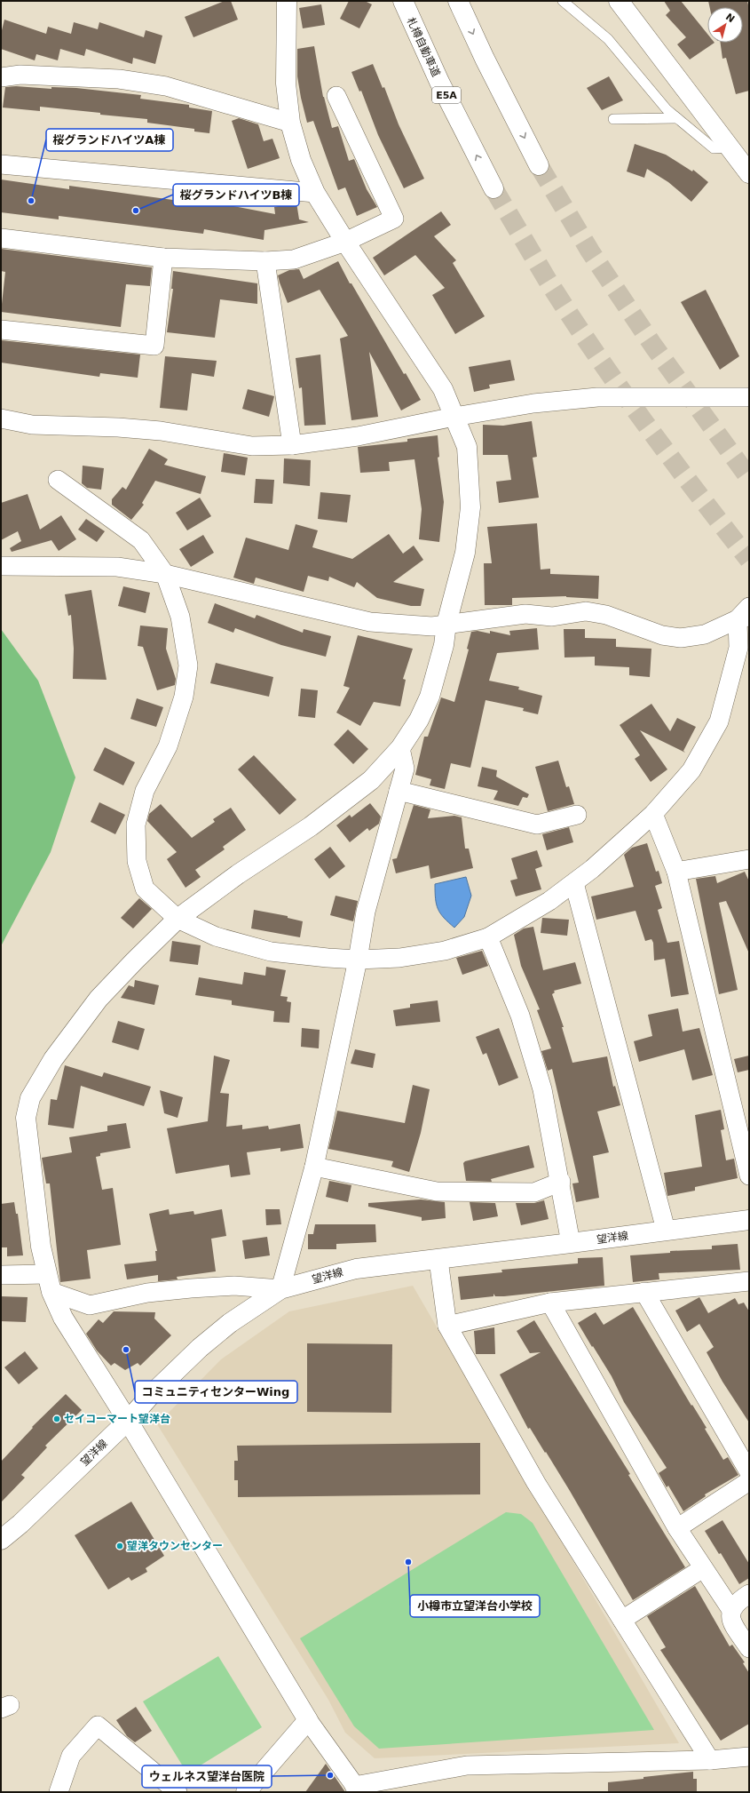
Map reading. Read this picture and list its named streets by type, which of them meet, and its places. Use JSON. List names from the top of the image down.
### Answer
{
  "streets": {
    "main road": ["札樽自動車道", "E5A", "望洋線"]
  },
  "places": [
    "桜グランドハイツA棟",
    "桜グランドハイツB棟",
    "コミュニティセンターWing",
    "セイコーマート望洋台",
    "望洋タウンセンター",
    "小樽市立望洋台小学校",
    "ウェルネス望洋台医院"
  ],
  "north": "top right"
}
